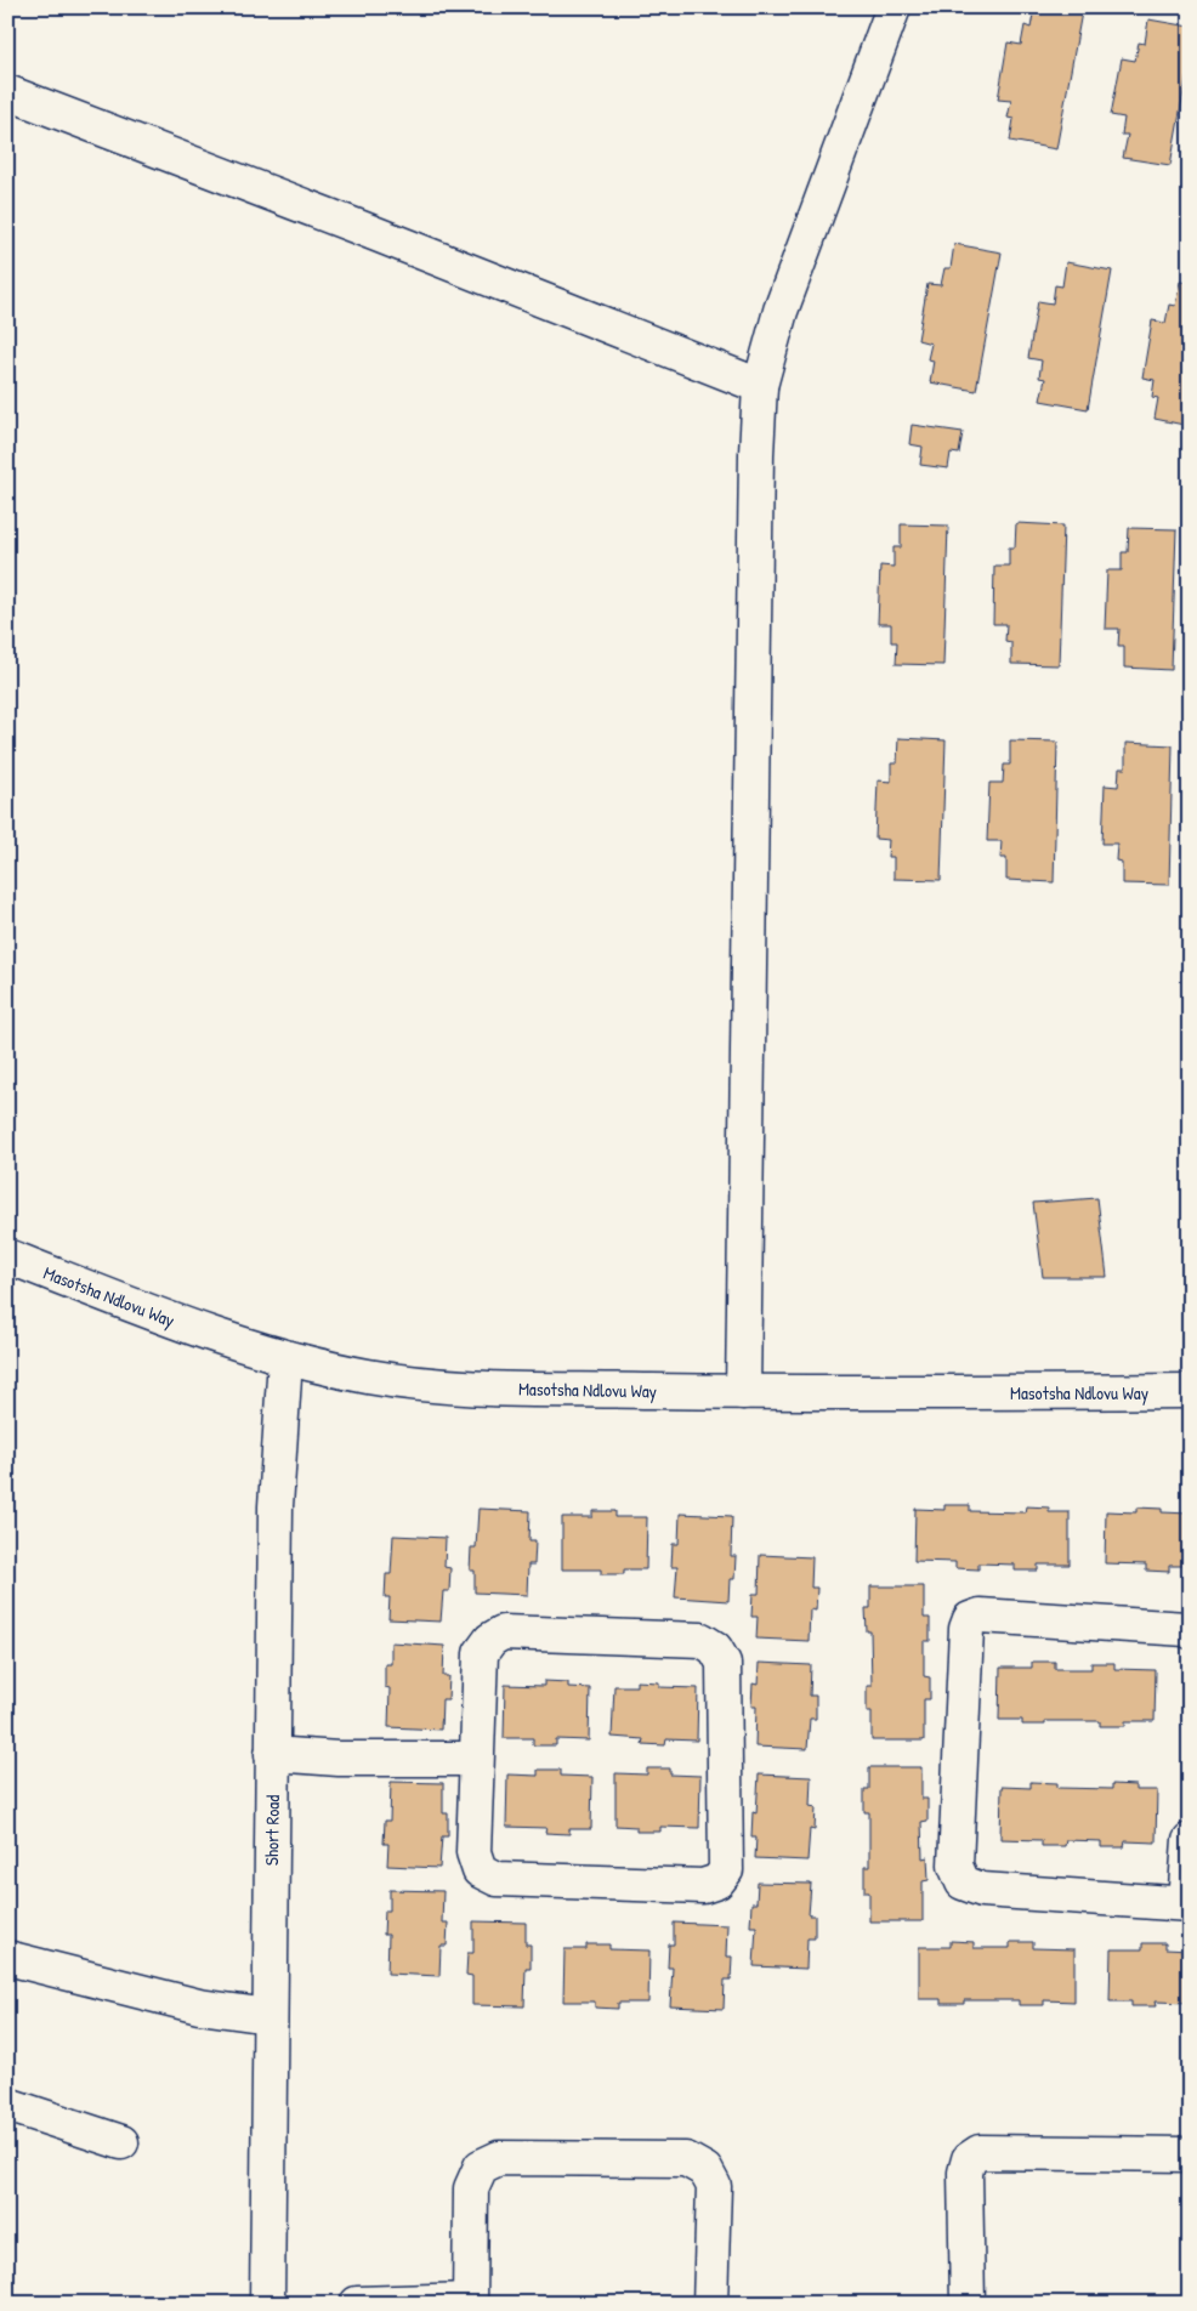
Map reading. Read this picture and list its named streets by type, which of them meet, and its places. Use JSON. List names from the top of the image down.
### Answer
{
  "streets": {
    "street": ["Masotsha Ndlovu Way", "Short Road"]
  },
  "crossings": [
    ["Masotsha Ndlovu Way", "Short Road"]
  ]
}
